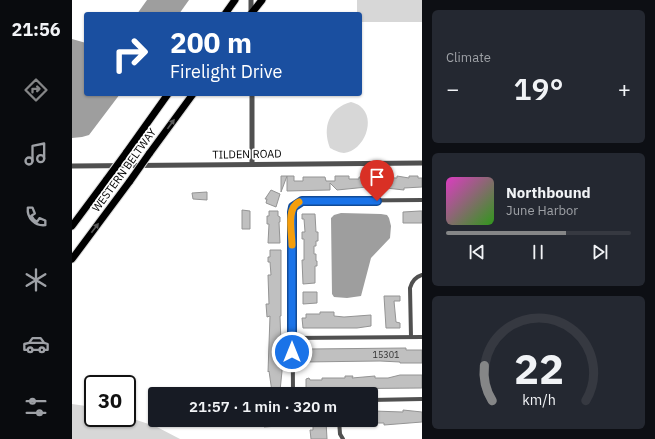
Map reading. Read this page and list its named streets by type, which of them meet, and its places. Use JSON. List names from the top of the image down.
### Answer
{
  "streets": {
    "highway": ["WESTERN BELTWAY"],
    "street": ["TILDEN ROAD"]
  },
  "house_numbers": ["15301"],
  "page": {
    "tabs": "21:56",
    "tile": "Climate",
    "turn": ["200 m", "Firelight Drive"],
    "heat": ["−", "19°", "+"],
    "song": ["Northbound", "June Harbor"],
    "limit": "30",
    "trip": "21:57 · 1 min · 320 m",
    "gauge": ["22", "km/h"]
  }
}
